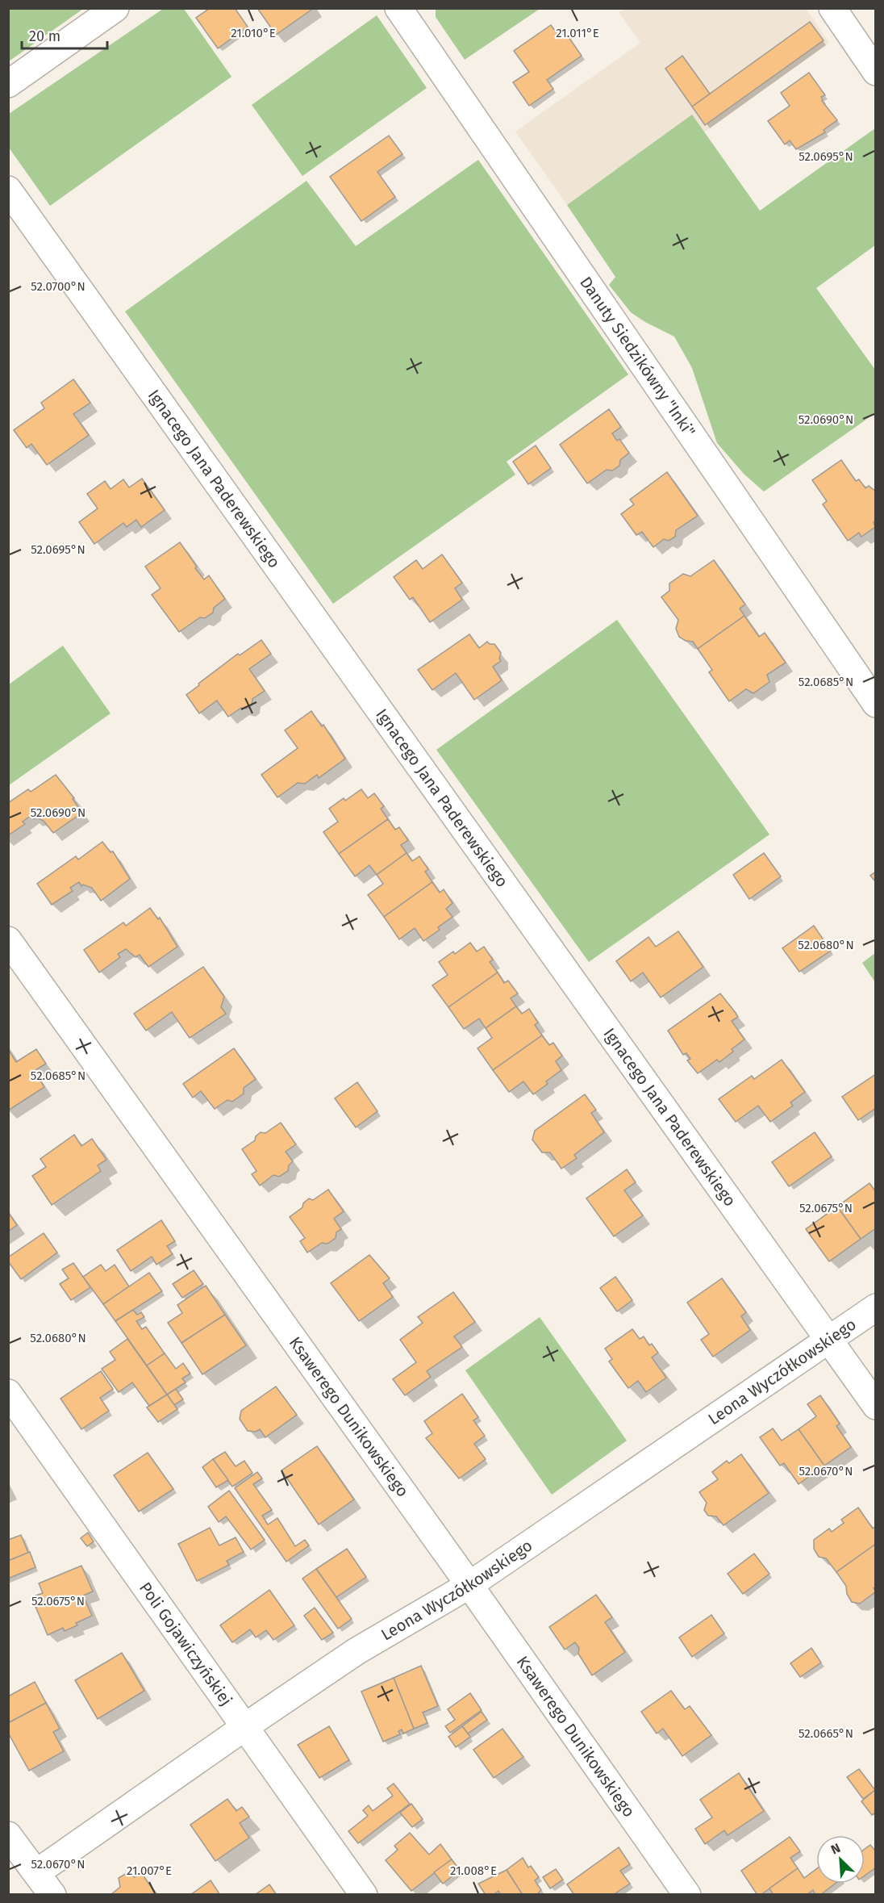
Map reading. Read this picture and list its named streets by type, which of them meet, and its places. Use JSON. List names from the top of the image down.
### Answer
{
  "streets": {
    "street": [
      "Danuty Siedzikówny \"Inki\"",
      "Ignacego Jana Paderewskiego",
      "Leona Wyczółkowskiego",
      "Ksawerego Dunikowskiego",
      "Poli Gojawiczyńskiej"
    ]
  },
  "crossings": [
    ["Ignacego Jana Paderewskiego", "Leona Wyczółkowskiego"],
    ["Leona Wyczółkowskiego", "Ksawerego Dunikowskiego"],
    ["Leona Wyczółkowskiego", "Poli Gojawiczyńskiej"]
  ],
  "scale_bar": "20 m",
  "north": "top left",
  "coordinates": [
    "21.010°E",
    "21.011°E",
    "52.0695°N",
    "52.0700°N",
    "52.0690°N",
    "52.0685°N",
    "52.0680°N",
    "52.0675°N",
    "52.0670°N",
    "52.0665°N",
    "21.007°E",
    "21.008°E"
  ]
}
